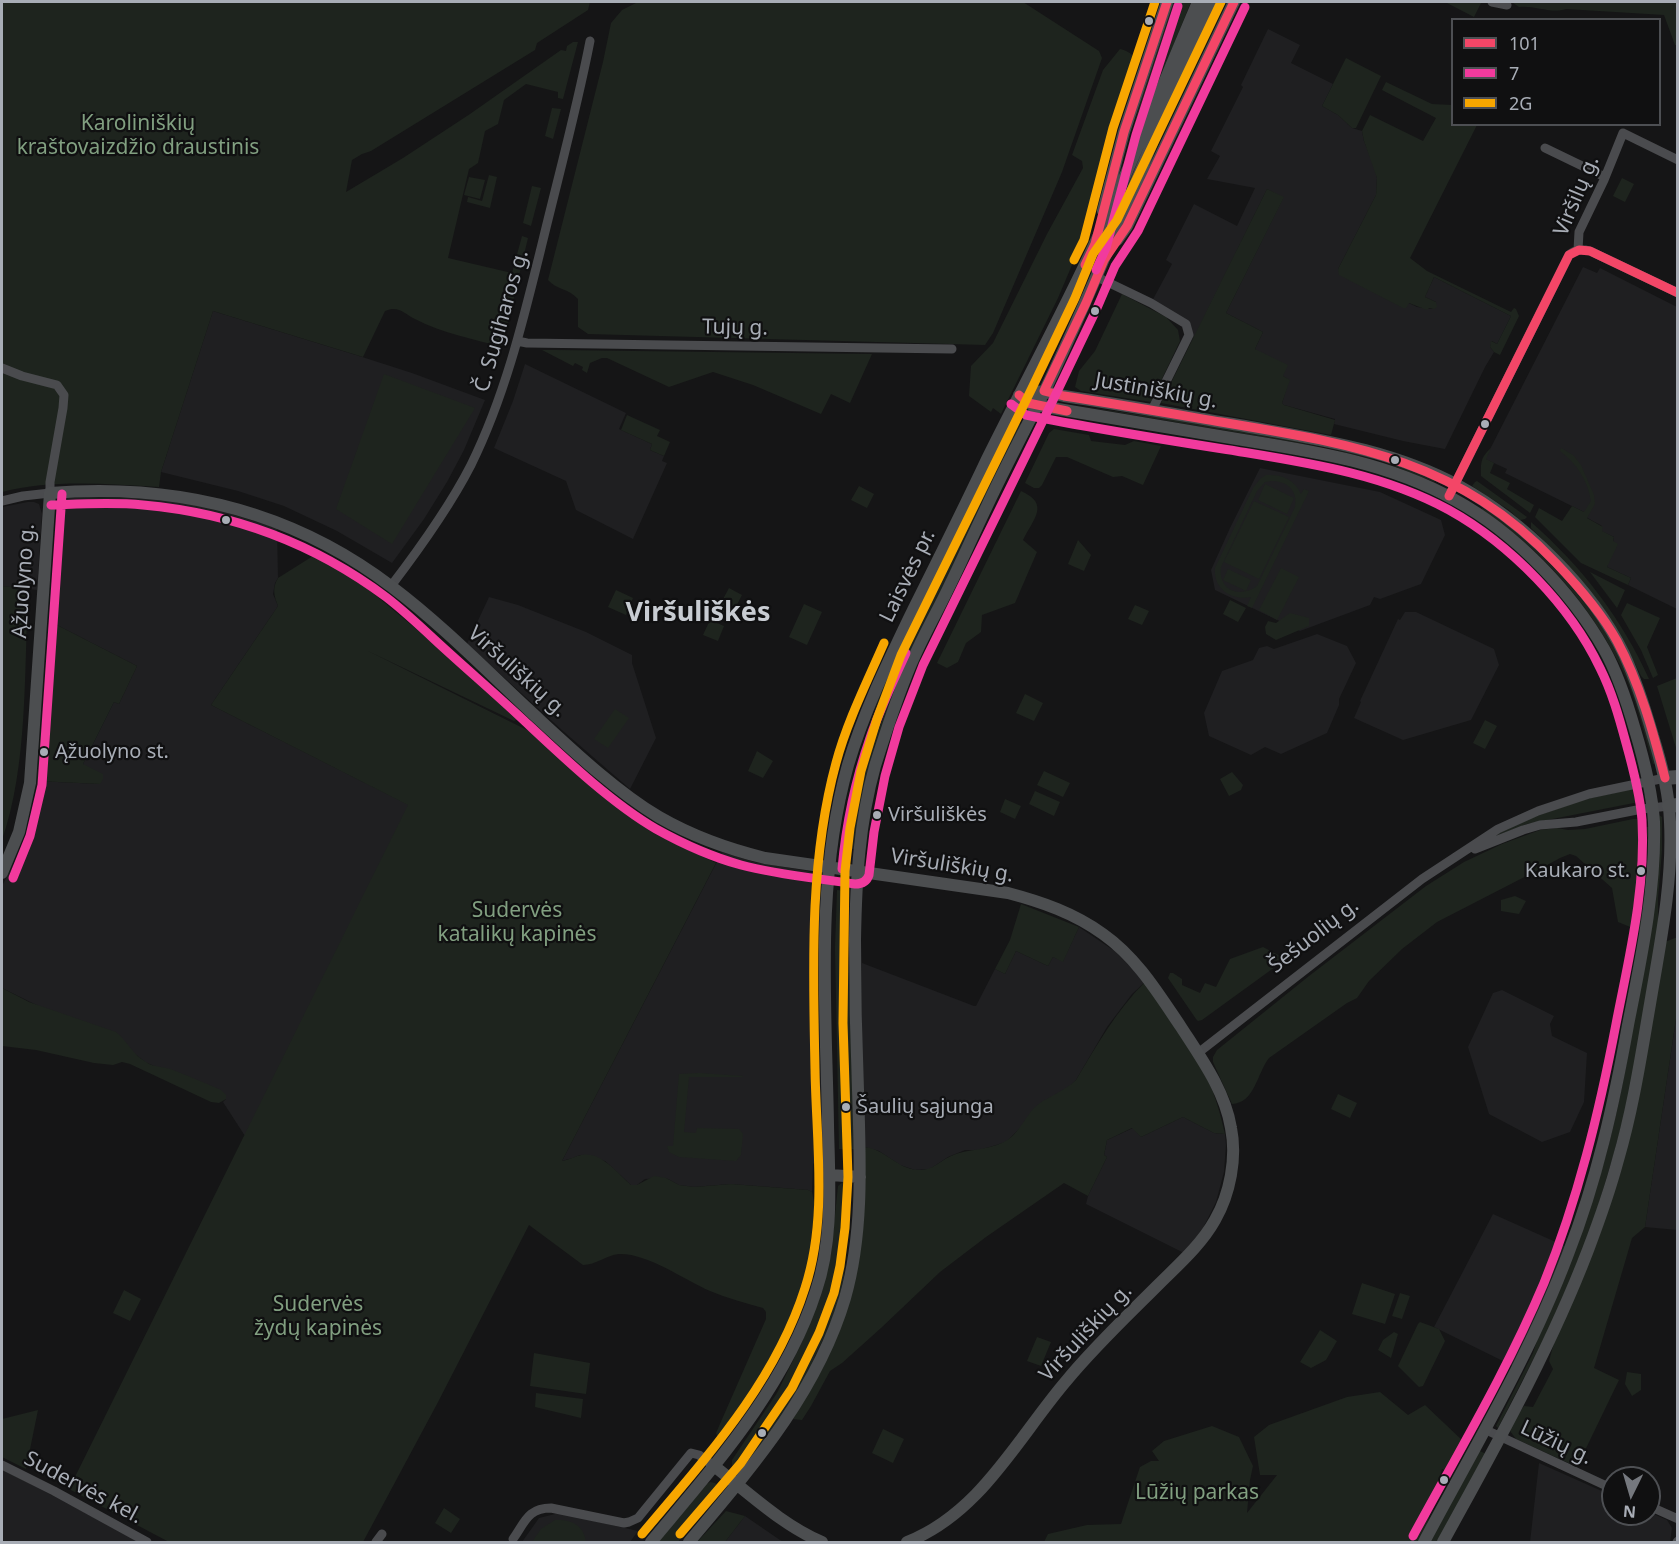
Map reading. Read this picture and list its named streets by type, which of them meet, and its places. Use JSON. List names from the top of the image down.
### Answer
{
  "streets": {
    "main road": [
      "Justiniškių g.",
      "Laisvės pr.",
      "Ąžuolyno g.",
      "Viršuliškių g."
    ],
    "street": [
      "Viršilų g.",
      "Č. Sugiharos g.",
      "Tujų g.",
      "Šešuolių g.",
      "Lūžių g.",
      "Sudervės kel."
    ]
  },
  "crossings": [
    ["Viršilų g.", "Justiniškių g."],
    ["Č. Sugiharos g.", "Tujų g."],
    ["Č. Sugiharos g.", "Viršuliškių g."],
    ["Justiniškių g.", "Laisvės pr."],
    ["Justiniškių g.", "Šešuolių g."],
    ["Justiniškių g.", "Lūžių g."],
    ["Laisvės pr.", "Viršuliškių g."],
    ["Ąžuolyno g.", "Viršuliškių g."],
    ["Viršuliškių g.", "Šešuolių g."]
  ],
  "districts": ["Viršuliškės"],
  "parks": [
    "Karoliniškių kraštovaizdžio draustinis",
    "Sudervės katalikų kapinės",
    "Sudervės žydų kapinės",
    "Lūžių parkas"
  ],
  "places": [
    "Ąžuolyno st.",
    "Viršuliškės",
    "Kaukaro st.",
    "Šaulių sąjunga"
  ],
  "lines": ["transit line 101", "transit line 2G", "transit line 7"],
  "legend": ["101", "7", "2G"],
  "north": "bottom"
}
